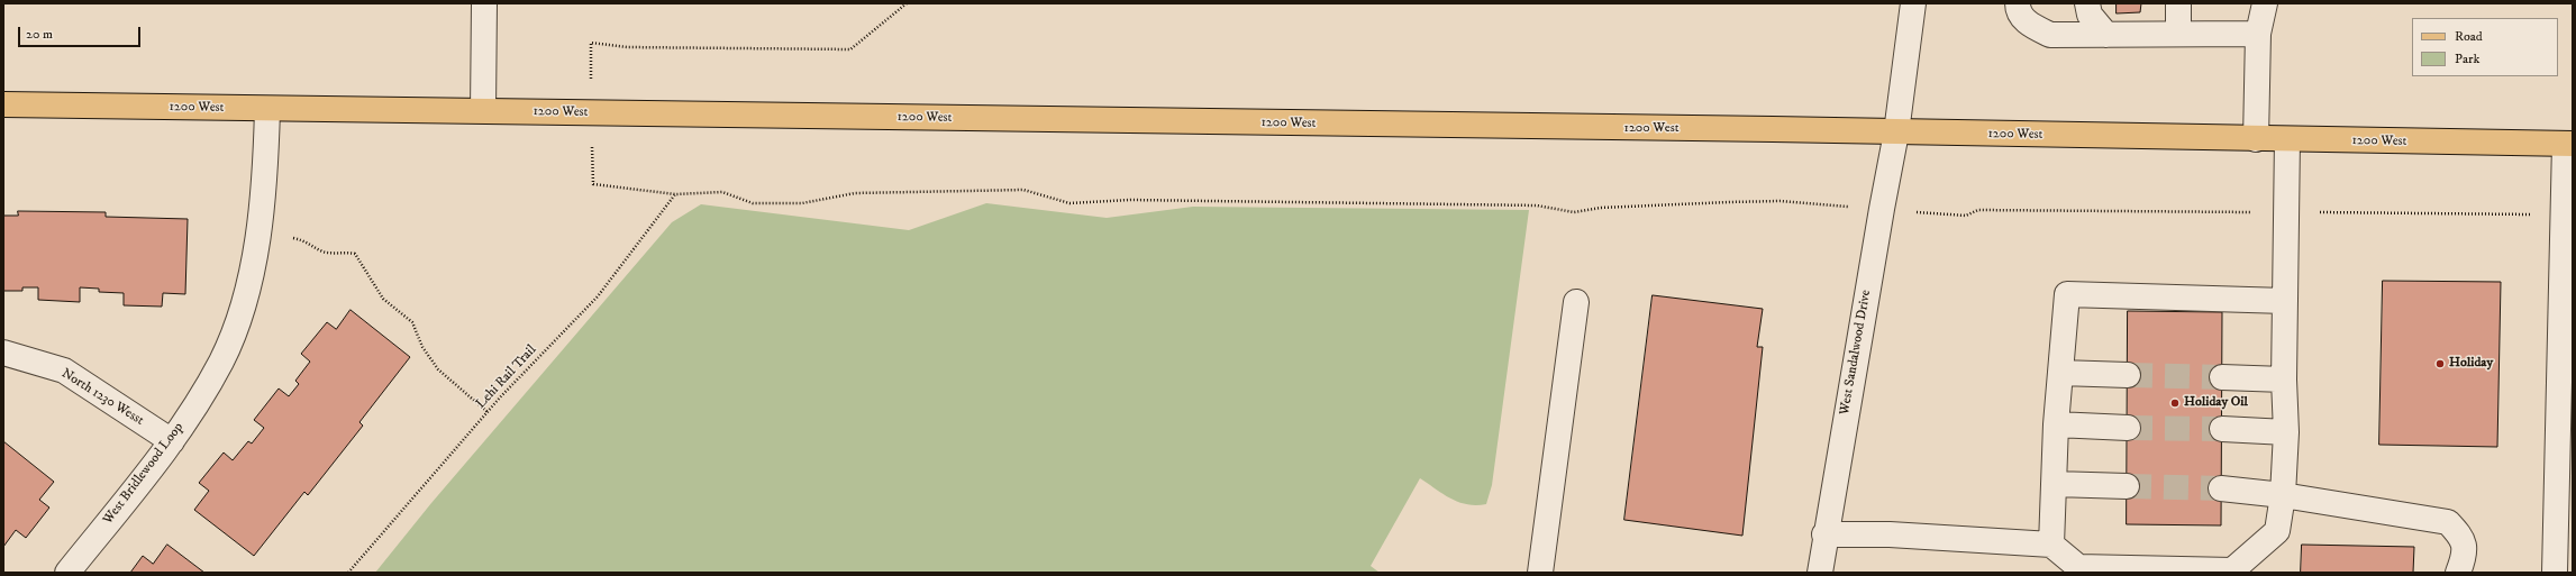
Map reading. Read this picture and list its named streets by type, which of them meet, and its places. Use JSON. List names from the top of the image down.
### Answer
{
  "streets": {
    "main road": ["1200 West"],
    "street": ["West Sandalwood Drive", "North 1230 Wesst", "West Bridlewood Loop"],
    "path": ["Lehi Rail Trail"]
  },
  "crossings": [
    ["1200 West", "West Sandalwood Drive"],
    ["1200 West", "West Bridlewood Loop"],
    ["North 1230 Wesst", "West Bridlewood Loop"]
  ],
  "places": ["Holiday", "Holiday Oil"],
  "legend": ["Road", "Park"],
  "scale_bar": "20 m"
}
